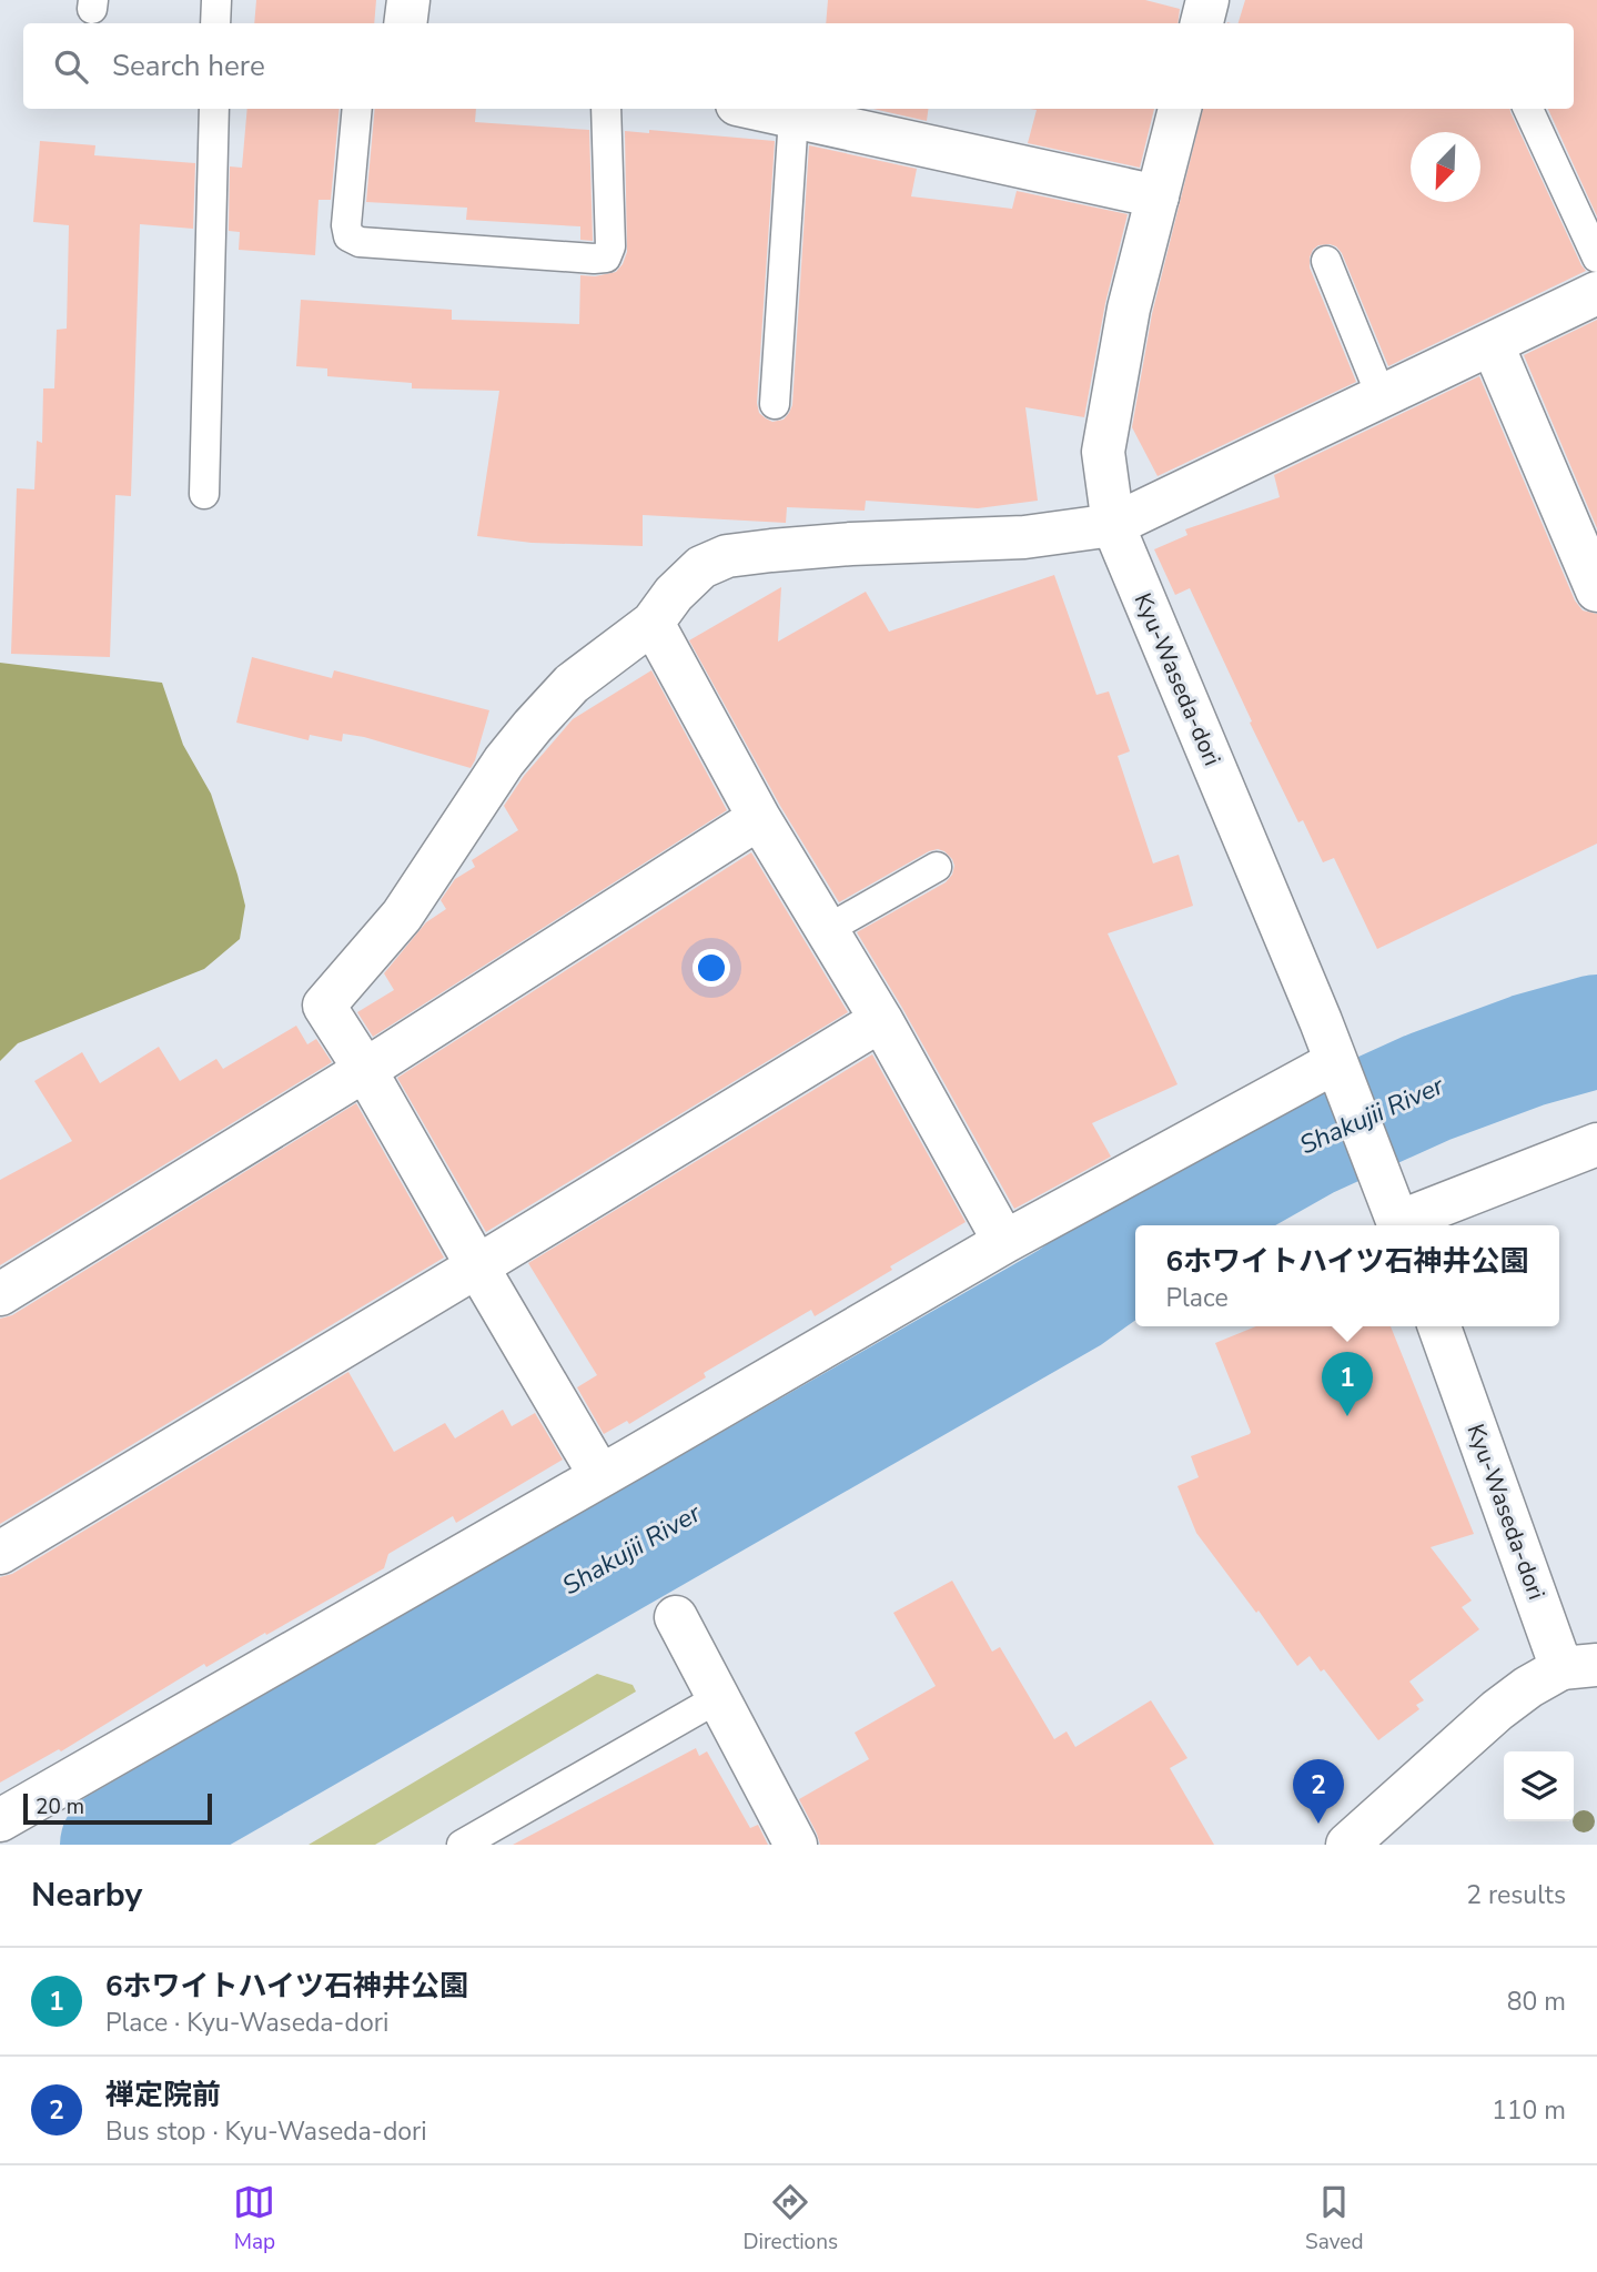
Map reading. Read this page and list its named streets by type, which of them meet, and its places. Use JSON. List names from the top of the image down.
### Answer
{
  "streets": {
    "street": ["Kyu-Waseda-dori"]
  },
  "water": ["Shakujii River"],
  "scale_bar": "20 m",
  "north": "bottom left",
  "page": {
    "search": "Search here",
    "popup": ["6ホワイトハイツ石神井公園", "Place"],
    "pins": ["1", "2"],
    "scale": "20 m",
    "heading": ["Nearby", "2 results"],
    "list": [
      {
        "mark": "1",
        "name": "6ホワイトハイツ石神井公園",
        "note": "Place · Kyu-Waseda-dori",
        "value": "80 m"
      },
      {
        "mark": "2",
        "name": "禅定院前",
        "note": "Bus stop · Kyu-Waseda-dori",
        "value": "110 m"
      }
    ],
    "nav": ["Map", "Directions", "Saved"]
  }
}
